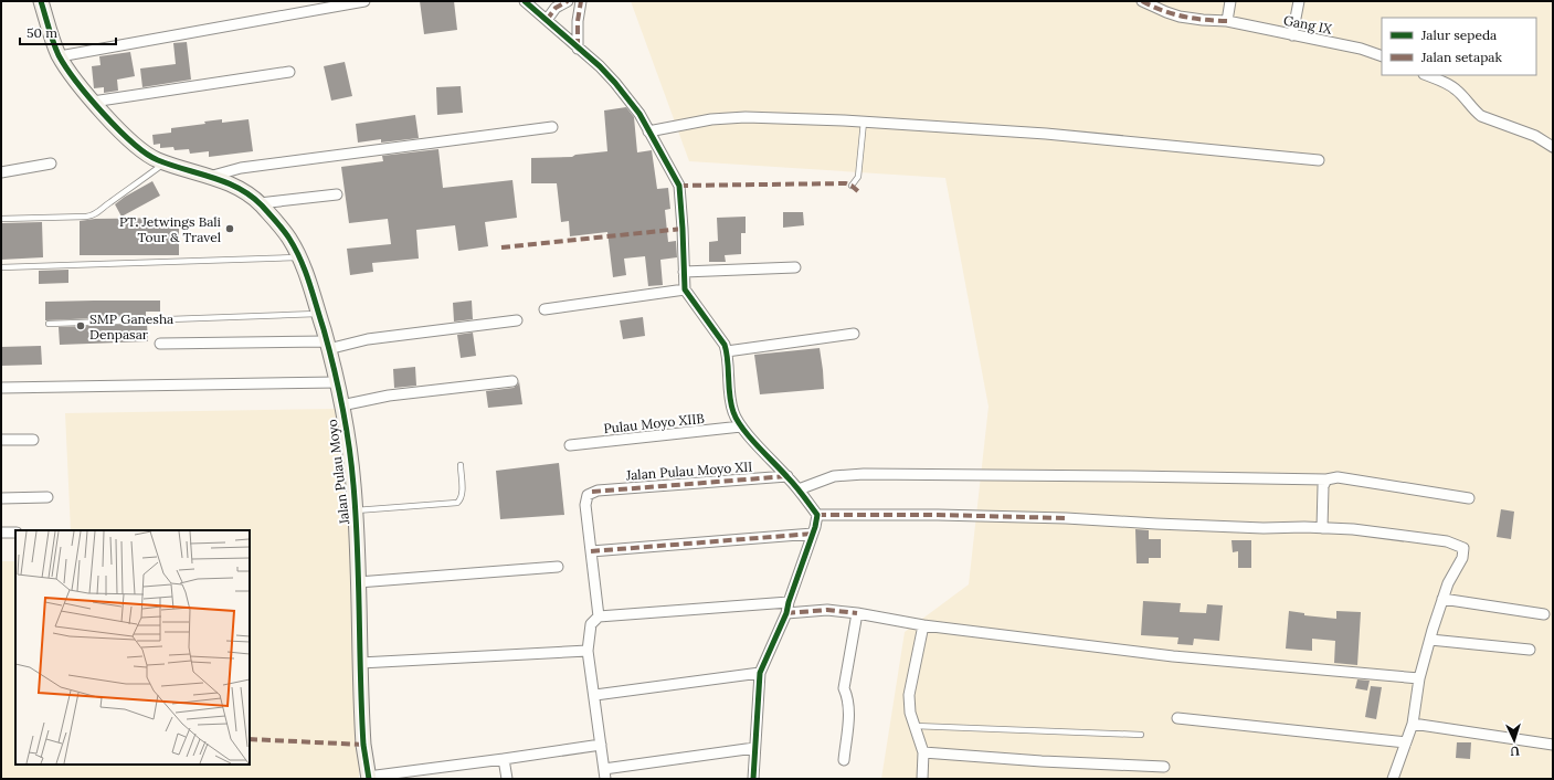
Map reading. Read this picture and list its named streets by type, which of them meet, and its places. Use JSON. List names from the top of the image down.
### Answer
{
  "streets": {
    "street": [
      "Gang IX",
      "Pulau Moyo XIIB",
      "Jalan Pulau Moyo XII",
      "Jalan Pulau Moyo"
    ]
  },
  "places": ["PT. Jetwings Bali Tour & Travel", "SMP Ganesha Denpasar"],
  "legend": ["Jalur sepeda", "Jalan setapak"],
  "scale_bar": "50 m",
  "north": "bottom"
}
